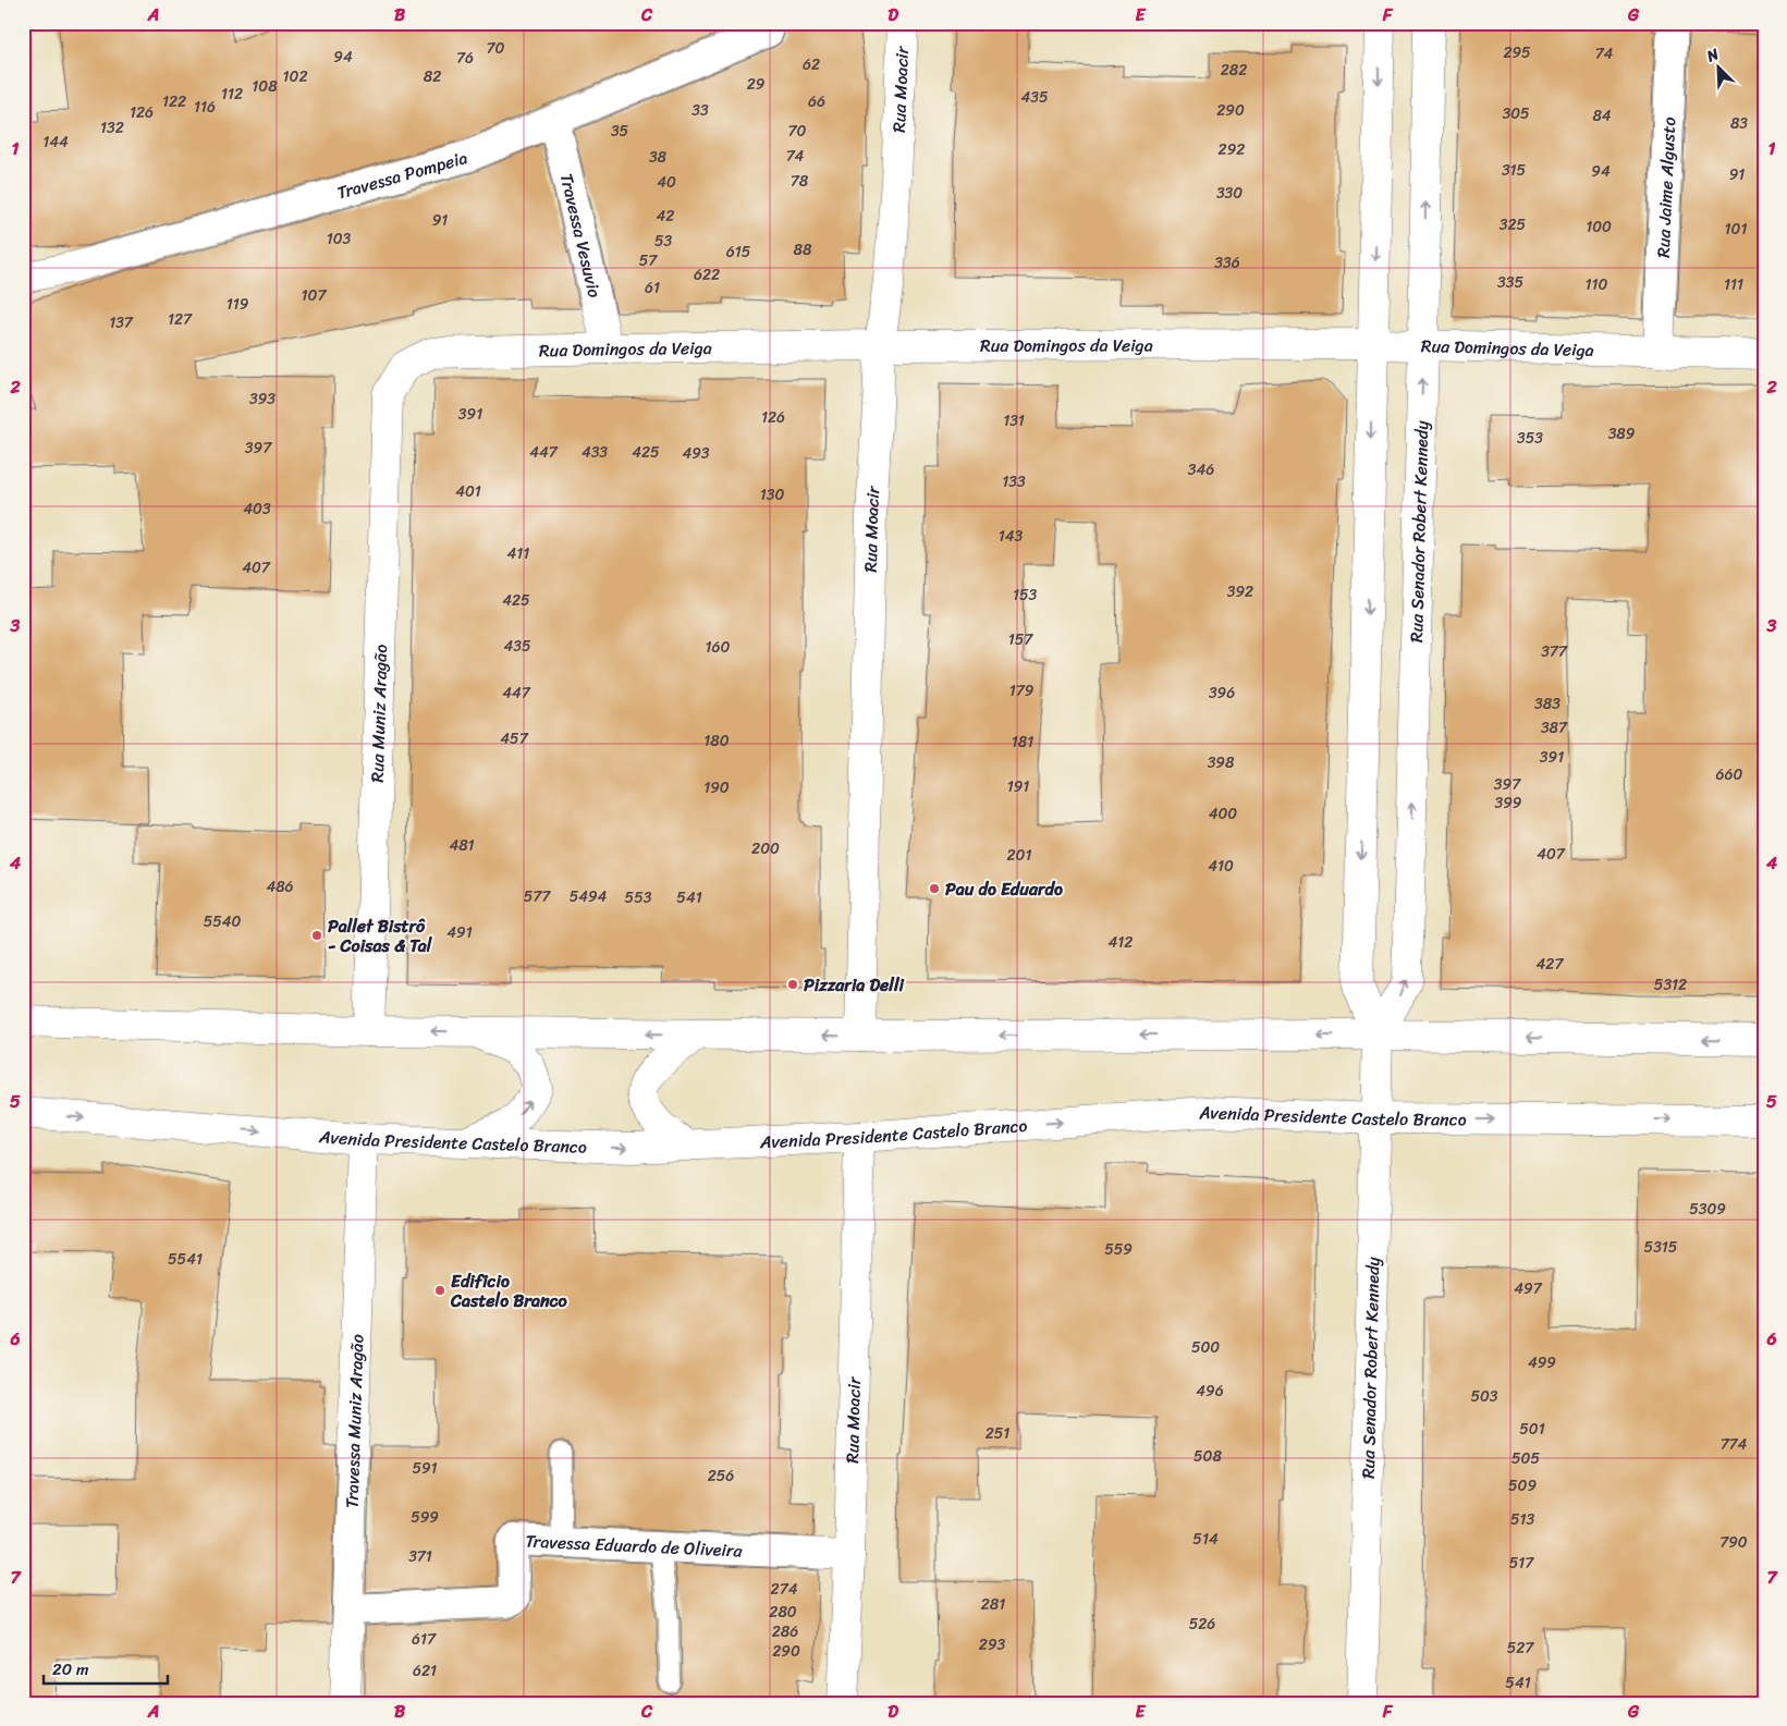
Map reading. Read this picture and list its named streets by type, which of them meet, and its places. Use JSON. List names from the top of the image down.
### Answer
{
  "streets": {
    "street": [
      "Rua Moacir",
      "Travessa Pompeia",
      "Rua Jaime Algusto",
      "Travessa Vesuvio",
      "Rua Domingos da Veiga",
      "Rua Senador Robert Kennedy",
      "Rua Muniz Aragão",
      "Avenida Presidente Castelo Branco",
      "Travessa Muniz Aragão",
      "Travessa Eduardo de Oliveira"
    ]
  },
  "crossings": [
    ["Rua Moacir", "Rua Domingos da Veiga"],
    ["Rua Moacir", "Avenida Presidente Castelo Branco"],
    ["Rua Moacir", "Travessa Eduardo de Oliveira"],
    ["Travessa Pompeia", "Travessa Vesuvio"],
    ["Rua Jaime Algusto", "Rua Domingos da Veiga"],
    ["Travessa Vesuvio", "Rua Domingos da Veiga"],
    ["Rua Domingos da Veiga", "Rua Senador Robert Kennedy"],
    ["Rua Domingos da Veiga", "Rua Muniz Aragão"],
    ["Rua Senador Robert Kennedy", "Avenida Presidente Castelo Branco"],
    ["Avenida Presidente Castelo Branco", "Travessa Muniz Aragão"],
    ["Travessa Muniz Aragão", "Travessa Eduardo de Oliveira"]
  ],
  "places": [
    "Pau do Eduardo",
    "Pallet Bistrô - Coisas & Tal",
    "Pizzaria Delli",
    "Edificio Castelo Branco"
  ],
  "house_numbers": [
    "70",
    "295",
    "74",
    "94",
    "76",
    "62",
    "282",
    "102",
    "82",
    "29",
    "108",
    "112",
    "435",
    "122",
    "66",
    "116",
    "33",
    "290",
    "126",
    "305",
    "84",
    "83",
    "132",
    "35",
    "70",
    "144",
    "292",
    "74",
    "38",
    "315",
    "94",
    "91",
    "78",
    "40",
    "330",
    "42",
    "91",
    "325",
    "100",
    "101",
    "103",
    "53",
    "88",
    "615",
    "57",
    "336",
    "622",
    "335",
    "110",
    "111",
    "61",
    "107",
    "119",
    "127",
    "137",
    "393",
    "391",
    "126",
    "131",
    "389",
    "353",
    "397",
    "447",
    "433",
    "425",
    "493",
    "346",
    "133",
    "401",
    "130",
    "403",
    "143",
    "411",
    "407",
    "392",
    "153",
    "425",
    "157",
    "435",
    "160",
    "377",
    "179",
    "447",
    "396",
    "383",
    "387",
    "457",
    "180",
    "181",
    "391",
    "398",
    "660",
    "397",
    "191",
    "190",
    "399",
    "400",
    "481",
    "200",
    "407",
    "201",
    "410",
    "486",
    "577",
    "5494",
    "553",
    "541",
    "5540",
    "491",
    "412",
    "427",
    "5312",
    "5309",
    "5315",
    "559",
    "5541",
    "497",
    "500",
    "499",
    "496",
    "503",
    "501",
    "251",
    "774",
    "508",
    "505",
    "591",
    "256",
    "509",
    "599",
    "513",
    "514",
    "790",
    "371",
    "517",
    "274",
    "281",
    "280",
    "526",
    "286",
    "617",
    "293",
    "527",
    "290",
    "621",
    "541"
  ],
  "scale_bar": "20 m",
  "north": "top left",
  "grid": {
    "columns": [
      "A",
      "B",
      "C",
      "D",
      "E",
      "F",
      "G"
    ],
    "rows": [
      "1",
      "2",
      "3",
      "4",
      "5",
      "6",
      "7"
    ]
  }
}
